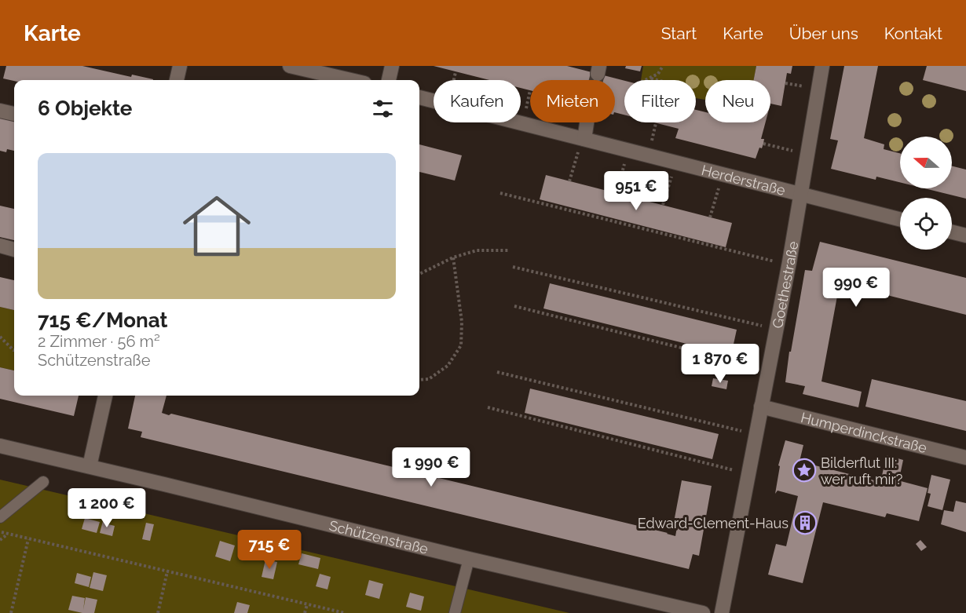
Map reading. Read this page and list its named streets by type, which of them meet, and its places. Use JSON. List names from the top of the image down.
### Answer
{
  "streets": {
    "street": [
      "Herderstraße",
      "Goethestraße",
      "Humperdinckstraße",
      "Schützenstraße"
    ]
  },
  "crossings": [
    ["Herderstraße", "Goethestraße"],
    ["Goethestraße", "Humperdinckstraße"]
  ],
  "places": {
    "place": ["Bilderflut III: wer ruft mir?"],
    "building": ["Edward-Clement-Haus"]
  },
  "north": "left",
  "page": {
    "header": "Karte",
    "nav": [
      "Start",
      "Karte",
      "Über uns",
      "Kontakt"
    ],
    "chip": [
      "Kaufen",
      "Mieten",
      "Filter",
      "Neu"
    ],
    "heading": "6 Objekte",
    "list": [
      {
        "name": "715 €/Monat",
        "note": "2 Zimmer · 56 m² · Schützenstraße"
      }
    ],
    "price": [
      "951 €",
      "990 €",
      "1 870 €",
      "1 990 €",
      "1 200 €",
      "715 €"
    ]
  }
}
